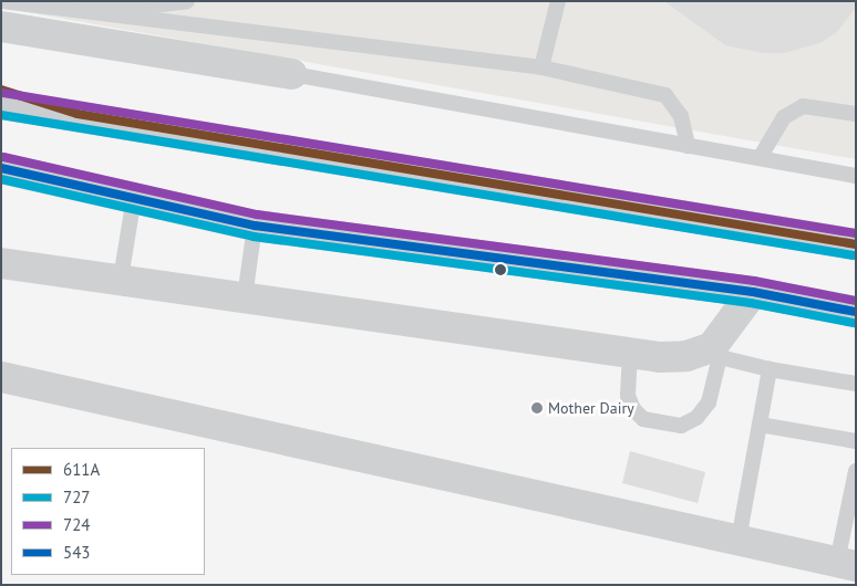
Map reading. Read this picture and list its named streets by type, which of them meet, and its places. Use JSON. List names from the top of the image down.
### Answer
{
  "places": ["Mother Dairy"],
  "lines": [
    "transit line 611A",
    "transit line 724",
    "transit line 727",
    "transit line 543"
  ],
  "legend": [
    "611A",
    "727",
    "724",
    "543"
  ]
}
